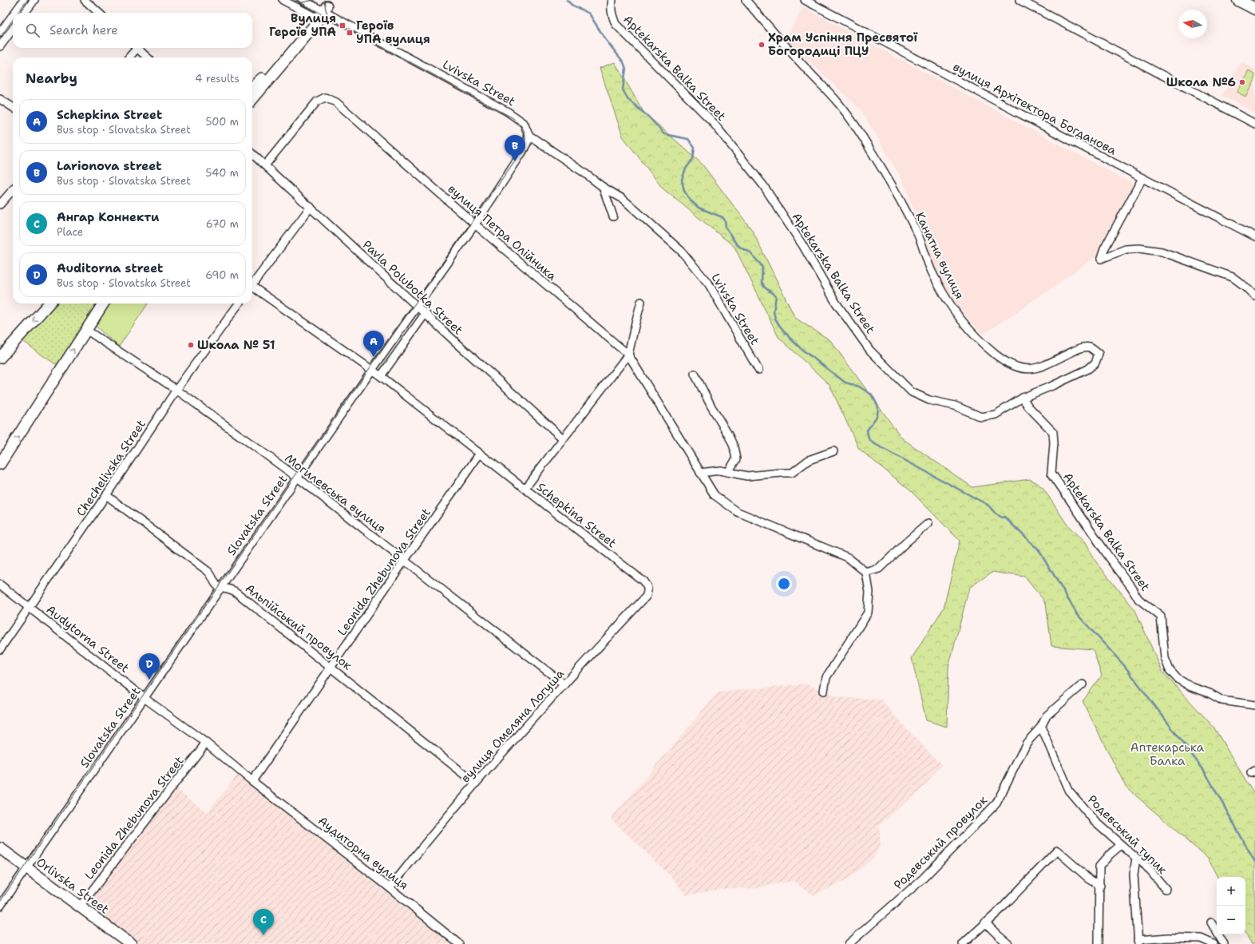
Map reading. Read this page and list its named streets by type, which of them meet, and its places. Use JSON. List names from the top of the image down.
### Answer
{
  "streets": {
    "street": [
      "Aptekarska Balka Street",
      "Lvivska Street",
      "вулиця Архітектора Богданова",
      "вулиця Петра Олійника",
      "Канатна вулиця",
      "Pavla Polubotka Street",
      "Chechelivska Street",
      "Могилевська вулиця",
      "Slovatska Street",
      "Schepkina Street",
      "Leonida Zhebunova Street",
      "Альпійський провулок",
      "Audytorna Street",
      "вулиця Омеляна Логуша",
      "Родевський тупик",
      "Родевський провулок",
      "Аудиторна вулиця",
      "Orlivska Street"
    ]
  },
  "crossings": [
    ["Aptekarska Balka Street", "Канатна вулиця"],
    ["Lvivska Street", "Slovatska Street"],
    ["вулиця Петра Олійника", "Pavla Polubotka Street"],
    ["вулиця Петра Олійника", "Slovatska Street"],
    ["Pavla Polubotka Street", "Slovatska Street"],
    ["Chechelivska Street", "Могилевська вулиця"],
    ["Chechelivska Street", "Audytorna Street"],
    ["Могилевська вулиця", "Slovatska Street"],
    ["Могилевська вулиця", "Leonida Zhebunova Street"],
    ["Могилевська вулиця", "вулиця Омеляна Логуша"],
    ["Slovatska Street", "Schepkina Street"],
    ["Slovatska Street", "Альпійський провулок"],
    ["Slovatska Street", "Audytorna Street"],
    ["Slovatska Street", "Orlivska Street"],
    ["Schepkina Street", "Leonida Zhebunova Street"],
    ["Schepkina Street", "вулиця Омеляна Логуша"],
    ["Leonida Zhebunova Street", "Альпійський провулок"],
    ["Leonida Zhebunova Street", "Audytorna Street"],
    ["Leonida Zhebunova Street", "Аудиторна вулиця"],
    ["Leonida Zhebunova Street", "Orlivska Street"],
    ["Альпійський провулок", "вулиця Омеляна Логуша"],
    ["Audytorna Street", "Аудиторна вулиця"],
    ["вулиця Омеляна Логуша", "Аудиторна вулиця"],
    ["Родевський тупик", "Родевський провулок"]
  ],
  "parks": ["Аптекарська Балка"],
  "places": {
    "transit": ["Вулиця Героїв УПА", "Героїв УПА вулиця"],
    "other": ["Храм Успіння Пресвятої Богородиці ПЦУ", "Школа №6", "Школа № 51"]
  },
  "north": "left",
  "page": {
    "search": "Search here",
    "heading": ["Nearby", "4 results"],
    "list": [
      {
        "mark": "A",
        "name": "Schepkina Street",
        "note": "Bus stop · Slovatska Street",
        "value": "500 m"
      },
      {
        "mark": "B",
        "name": "Larionova street",
        "note": "Bus stop · Slovatska Street",
        "value": "540 m"
      },
      {
        "mark": "C",
        "name": "Ангар Коннекти",
        "note": "Place",
        "value": "670 m"
      },
      {
        "mark": "D",
        "name": "Auditorna street",
        "note": "Bus stop · Slovatska Street",
        "value": "690 m"
      }
    ],
    "pins": [
      "B",
      "A",
      "D",
      "C"
    ],
    "map_buttons": ["+", "−"]
  }
}
